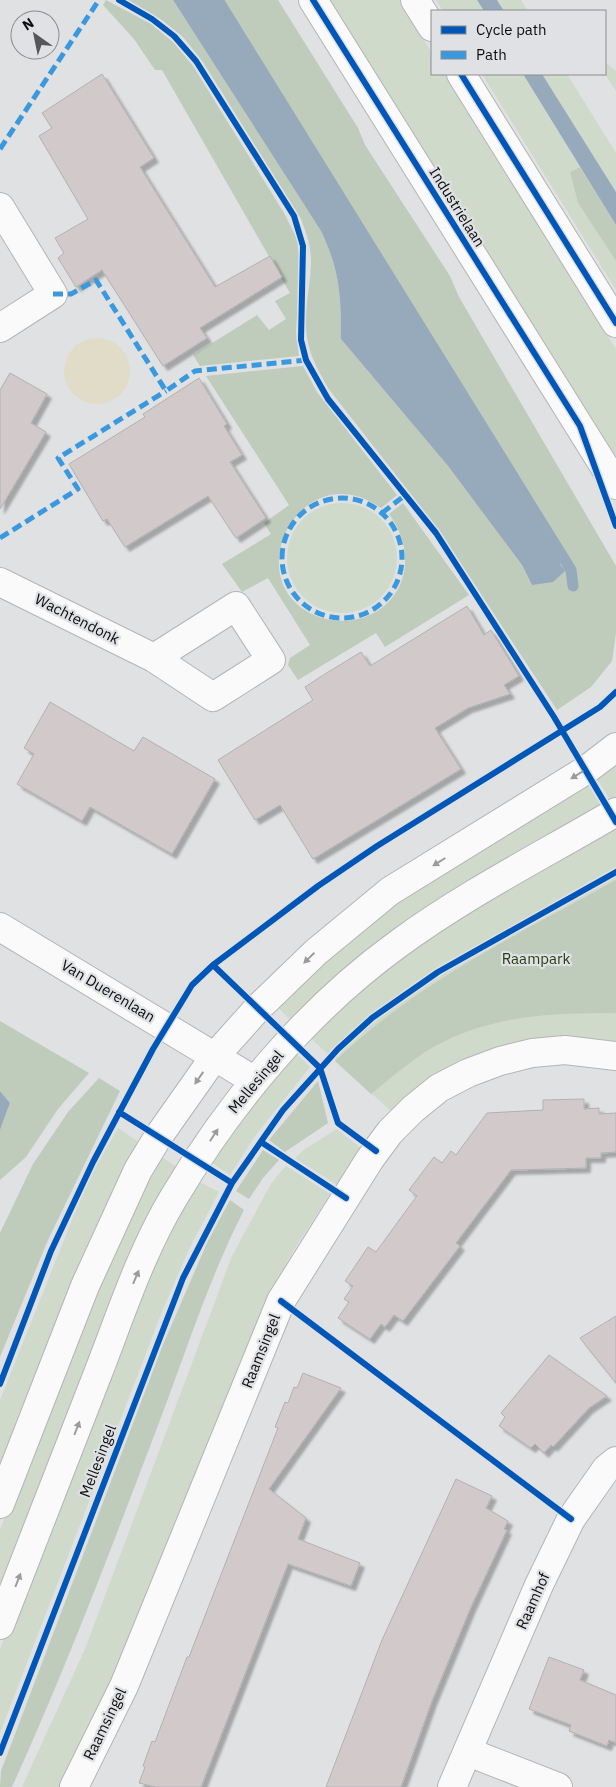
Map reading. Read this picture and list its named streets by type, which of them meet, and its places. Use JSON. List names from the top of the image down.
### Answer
{
  "streets": {
    "street": [
      "Industrielaan",
      "Wachtendonk",
      "Van Duerenlaan",
      "Mellesingel",
      "Raamsingel",
      "Raamhof"
    ]
  },
  "crossings": [
    ["Van Duerenlaan", "Mellesingel"]
  ],
  "parks": ["Raampark"],
  "legend": ["Cycle path", "Path"],
  "north": "top left"
}
